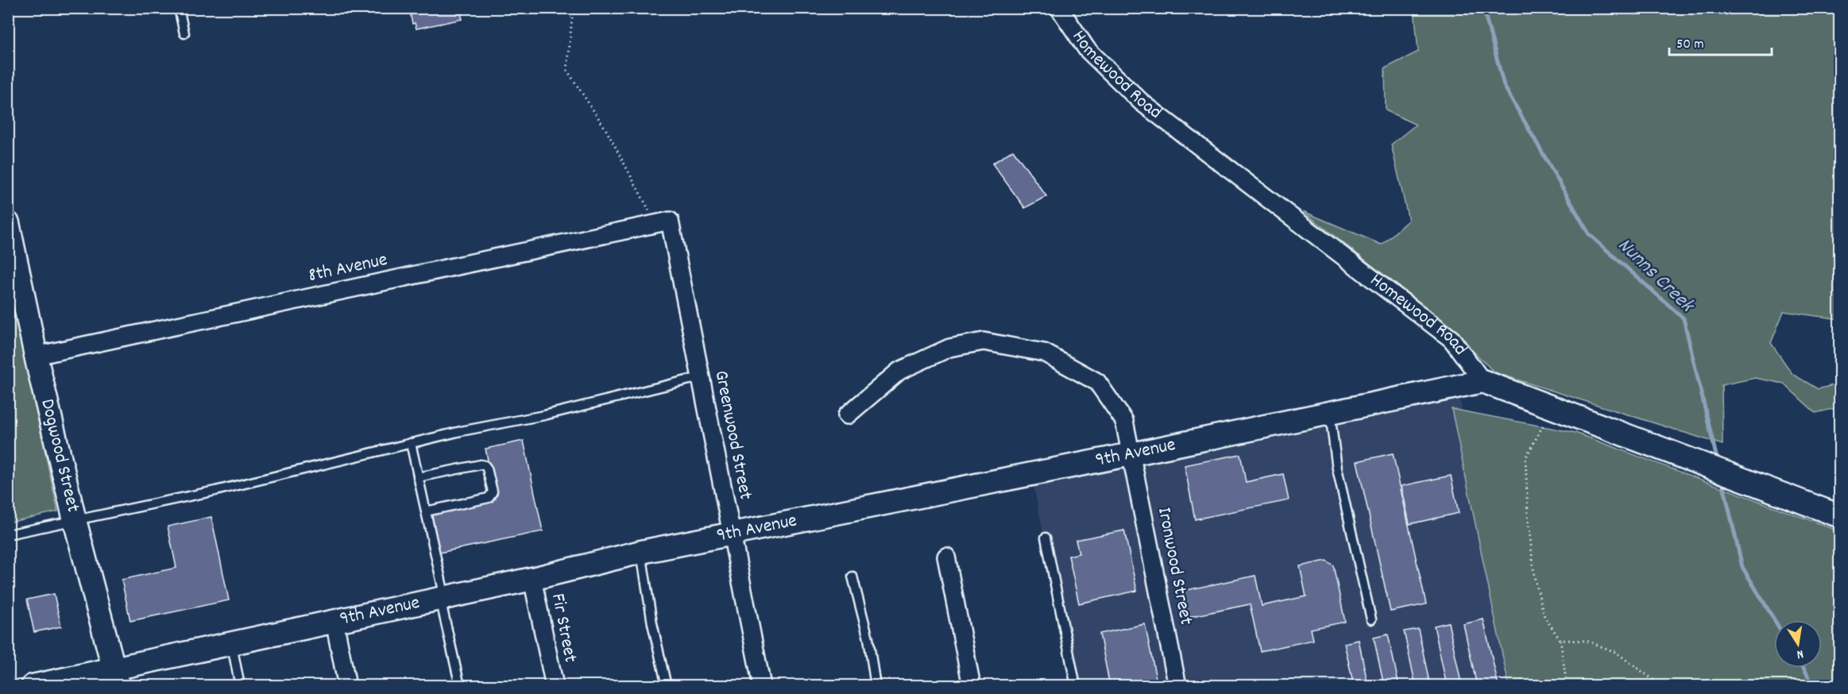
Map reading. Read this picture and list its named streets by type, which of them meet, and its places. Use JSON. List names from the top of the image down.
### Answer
{
  "streets": {
    "main road": ["9th Avenue", "Dogwood Street"],
    "street": [
      "Homewood Road",
      "8th Avenue",
      "Greenwood Street",
      "Ironwood Street",
      "Fir Street"
    ]
  },
  "crossings": [
    ["Homewood Road", "9th Avenue"],
    ["8th Avenue", "Greenwood Street"],
    ["8th Avenue", "Dogwood Street"],
    ["Greenwood Street", "9th Avenue"],
    ["9th Avenue", "Dogwood Street"],
    ["9th Avenue", "Ironwood Street"],
    ["9th Avenue", "Fir Street"]
  ],
  "water": ["Nunns Creek"],
  "scale_bar": "50 m",
  "north": "bottom"
}
